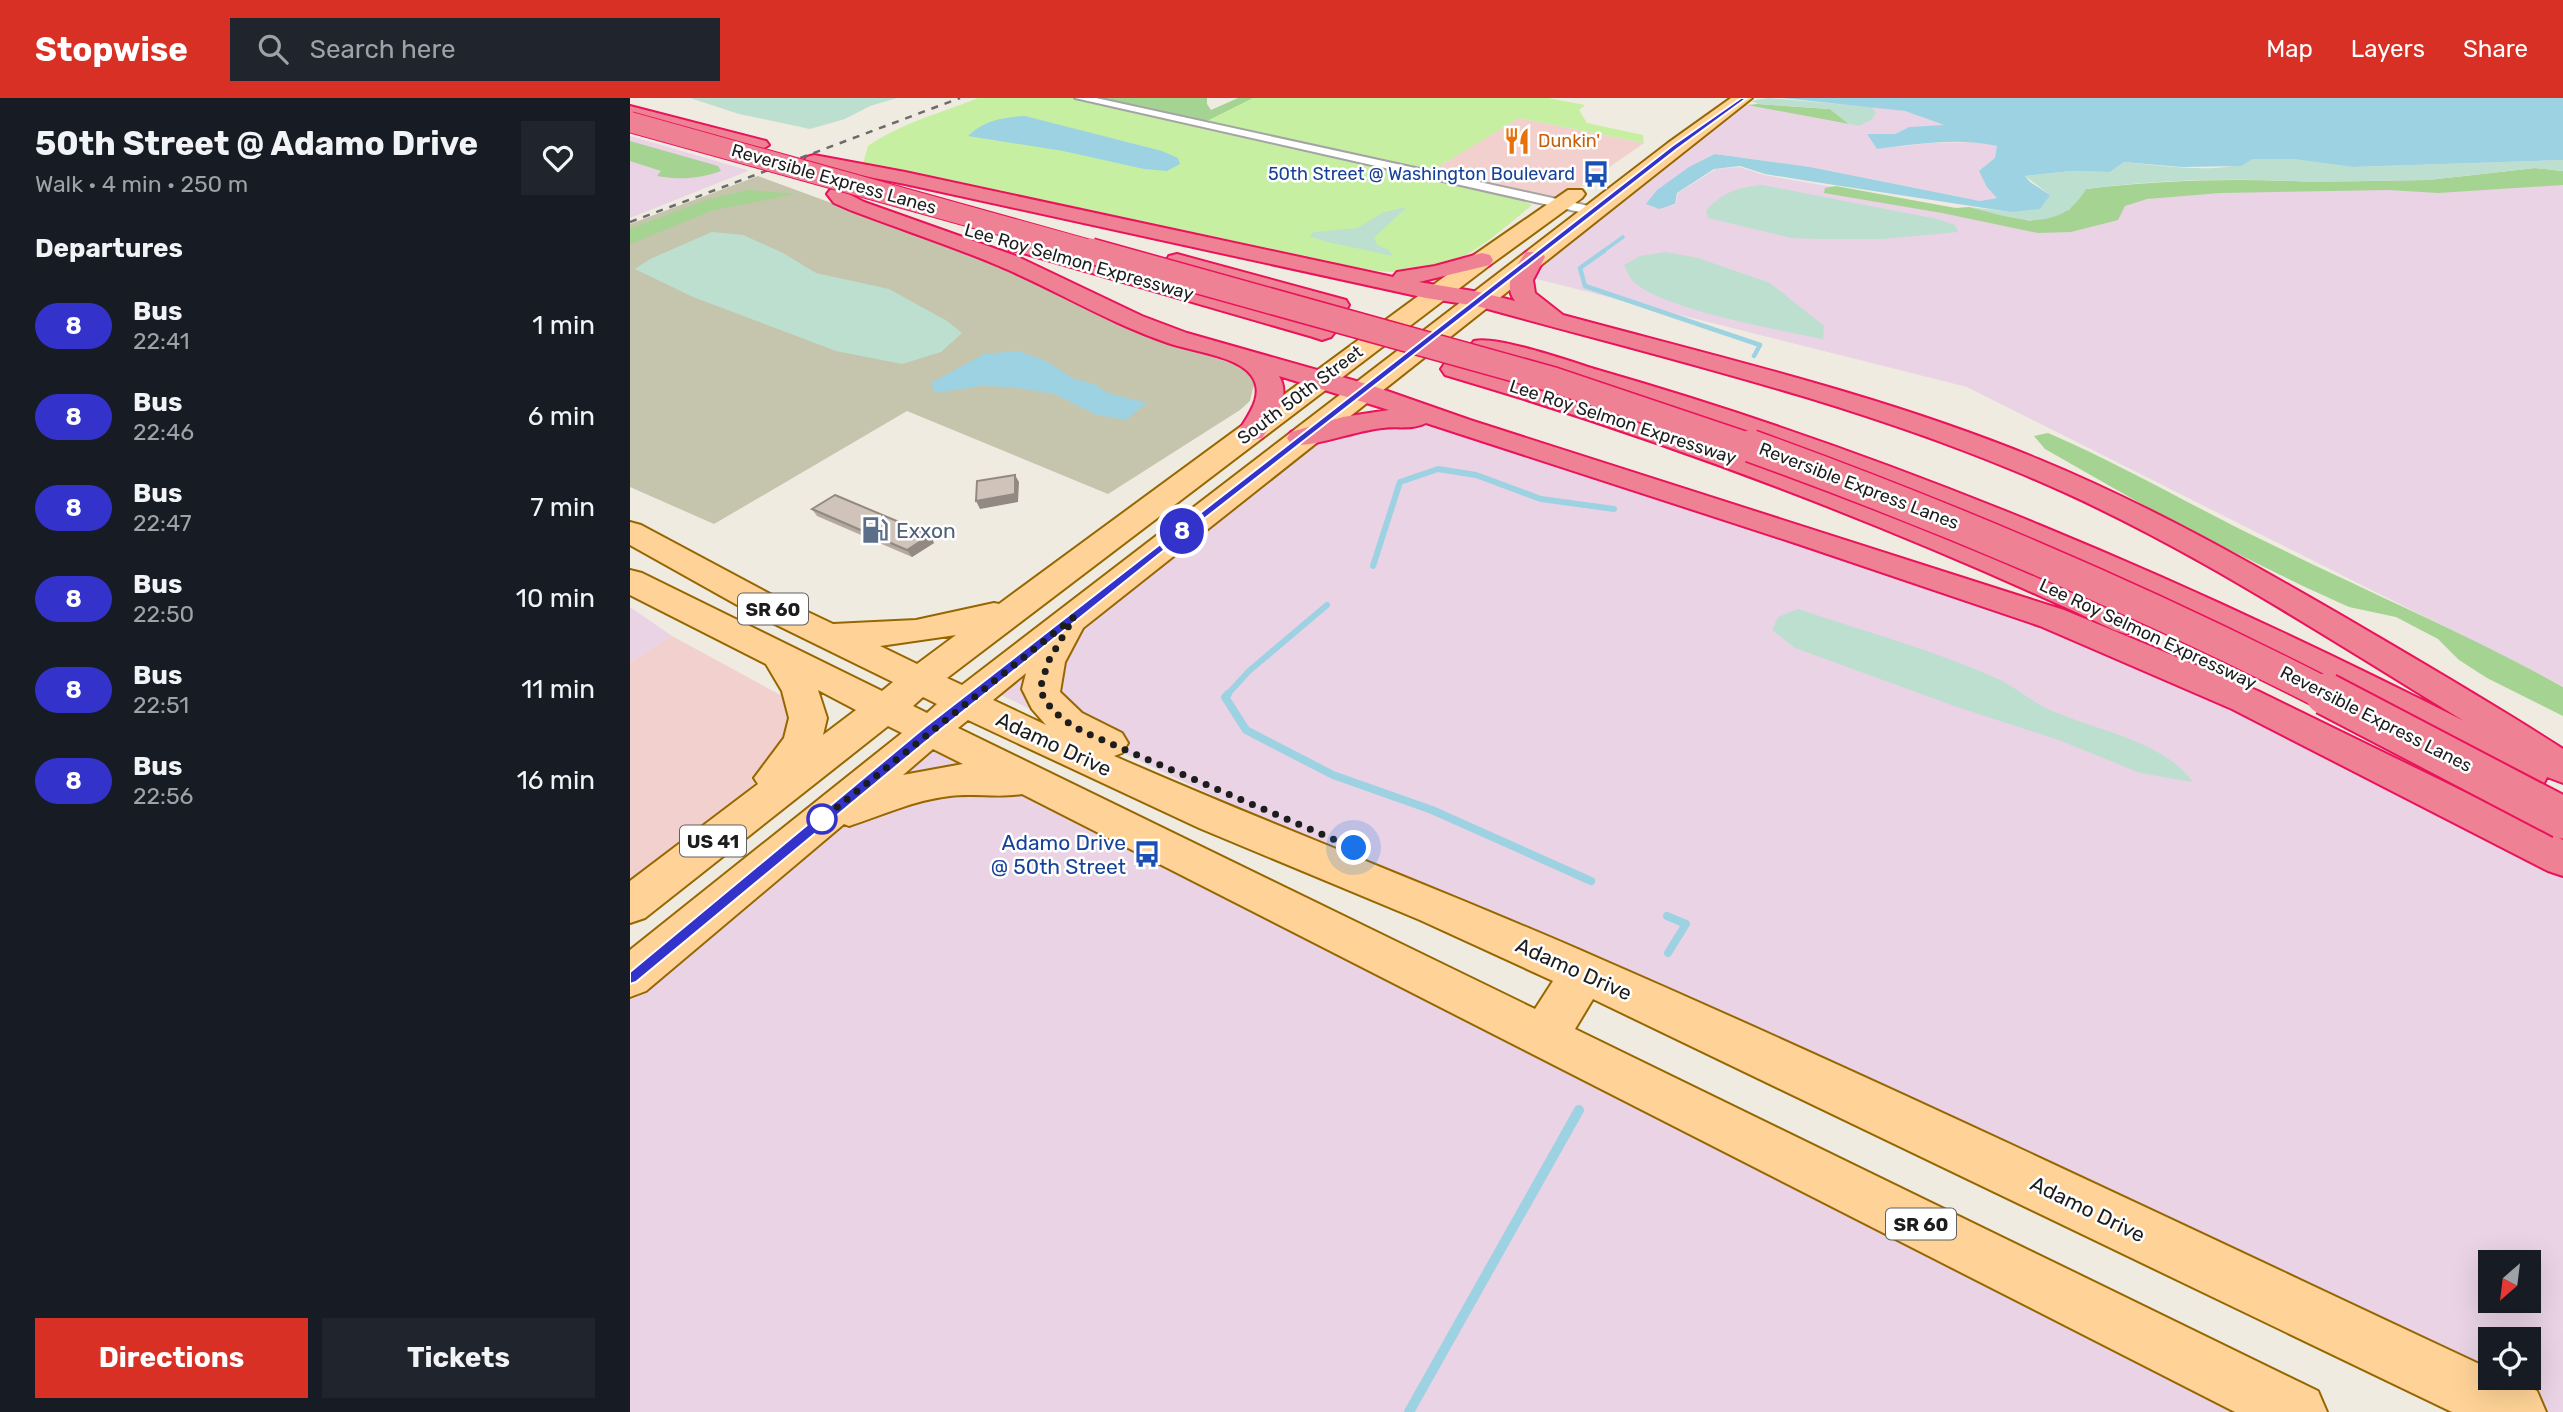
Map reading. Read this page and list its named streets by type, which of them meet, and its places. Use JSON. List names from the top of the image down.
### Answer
{
  "streets": {
    "highway": ["Reversible Express Lanes", "Lee Roy Selmon Expressway"],
    "main road": [
      "South 50th Street",
      "SR 60",
      "Adamo Drive",
      "US 41"
    ]
  },
  "crossings": [
    ["South 50th Street", "Adamo Drive"],
    ["South 50th Street", "US 41"],
    ["Adamo Drive", "US 41"]
  ],
  "places": {
    "restaurant": ["Dunkin'"],
    "bus stop": ["50th Street @ Washington Boulevard", "Adamo Drive @ 50th Street"],
    "fuel station": ["Exxon"]
  },
  "lines": ["bus line 8"],
  "north": "bottom left",
  "page": {
    "header": "Stopwise",
    "search": "Search here",
    "nav": ["Map", "Layers", "Share"],
    "heading": [
      ["50th Street @ Adamo Drive", "Walk · 4 min · 250 m"],
      "Departures"
    ],
    "on_map": "8",
    "list": [
      {
        "mark": "8",
        "name": "Bus",
        "note": "22:41",
        "value": "1 min"
      },
      {
        "mark": "8",
        "name": "Bus",
        "note": "22:46",
        "value": "6 min"
      },
      {
        "mark": "8",
        "name": "Bus",
        "note": "22:47",
        "value": "7 min"
      },
      {
        "mark": "8",
        "name": "Bus",
        "note": "22:50",
        "value": "10 min"
      },
      {
        "mark": "8",
        "name": "Bus",
        "note": "22:51",
        "value": "11 min"
      },
      {
        "mark": "8",
        "name": "Bus",
        "note": "22:56",
        "value": "16 min"
      }
    ],
    "buttons": ["Directions", "Tickets"]
  }
}
